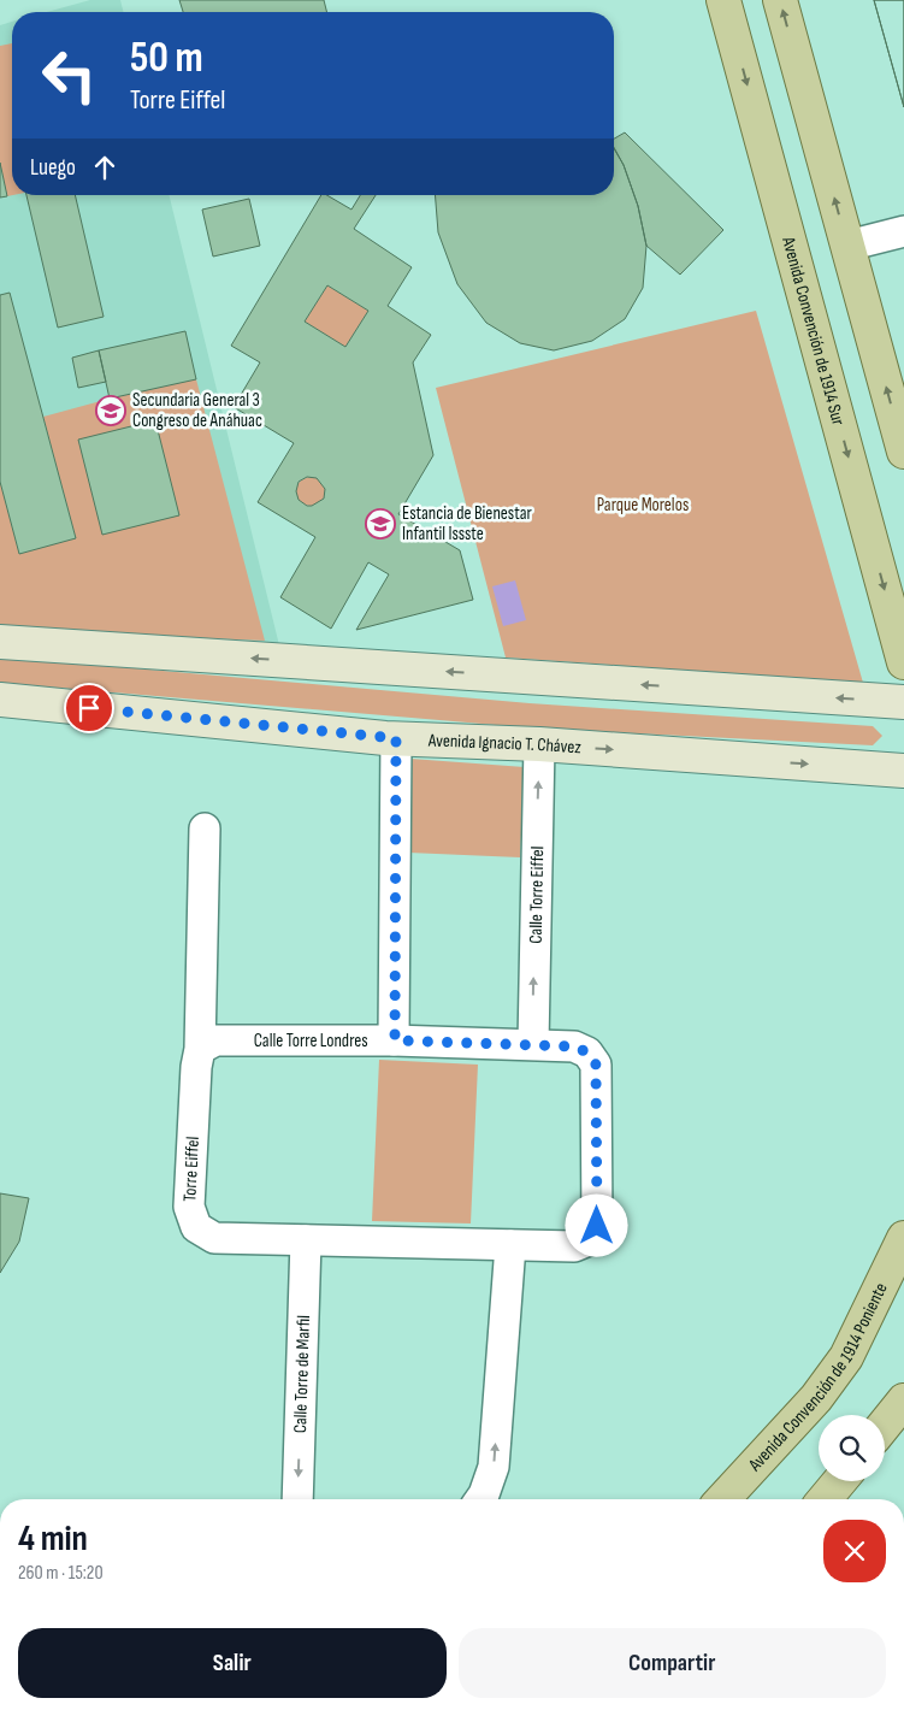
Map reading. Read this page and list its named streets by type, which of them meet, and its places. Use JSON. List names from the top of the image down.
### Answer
{
  "streets": {
    "main road": ["Avenida Convención de 1914 Sur", "Avenida Ignacio T. Chávez", "Avenida Convención de 1914 Poniente"],
    "street": [
      "Calle Torre Eiffel",
      "Calle Torre Londres",
      "Torre Eiffel",
      "Calle Torre de Marfil"
    ]
  },
  "crossings": [
    ["Avenida Ignacio T. Chávez", "Calle Torre Eiffel"],
    ["Calle Torre Eiffel", "Calle Torre Londres"],
    ["Calle Torre Eiffel", "Torre Eiffel"],
    ["Calle Torre Londres", "Torre Eiffel"],
    ["Torre Eiffel", "Calle Torre de Marfil"]
  ],
  "parks": ["Parque Morelos"],
  "places": {
    "school or university": ["Secundaria General 3 Congreso de Anáhuac", "Estancia de Bienestar Infantil Issste"]
  },
  "page": {
    "turn": ["50 m", "Torre Eiffel"],
    "then": "Luego",
    "heading": ["4 min", "260 m · 15:20"],
    "buttons": ["Salir", "Compartir"]
  }
}
